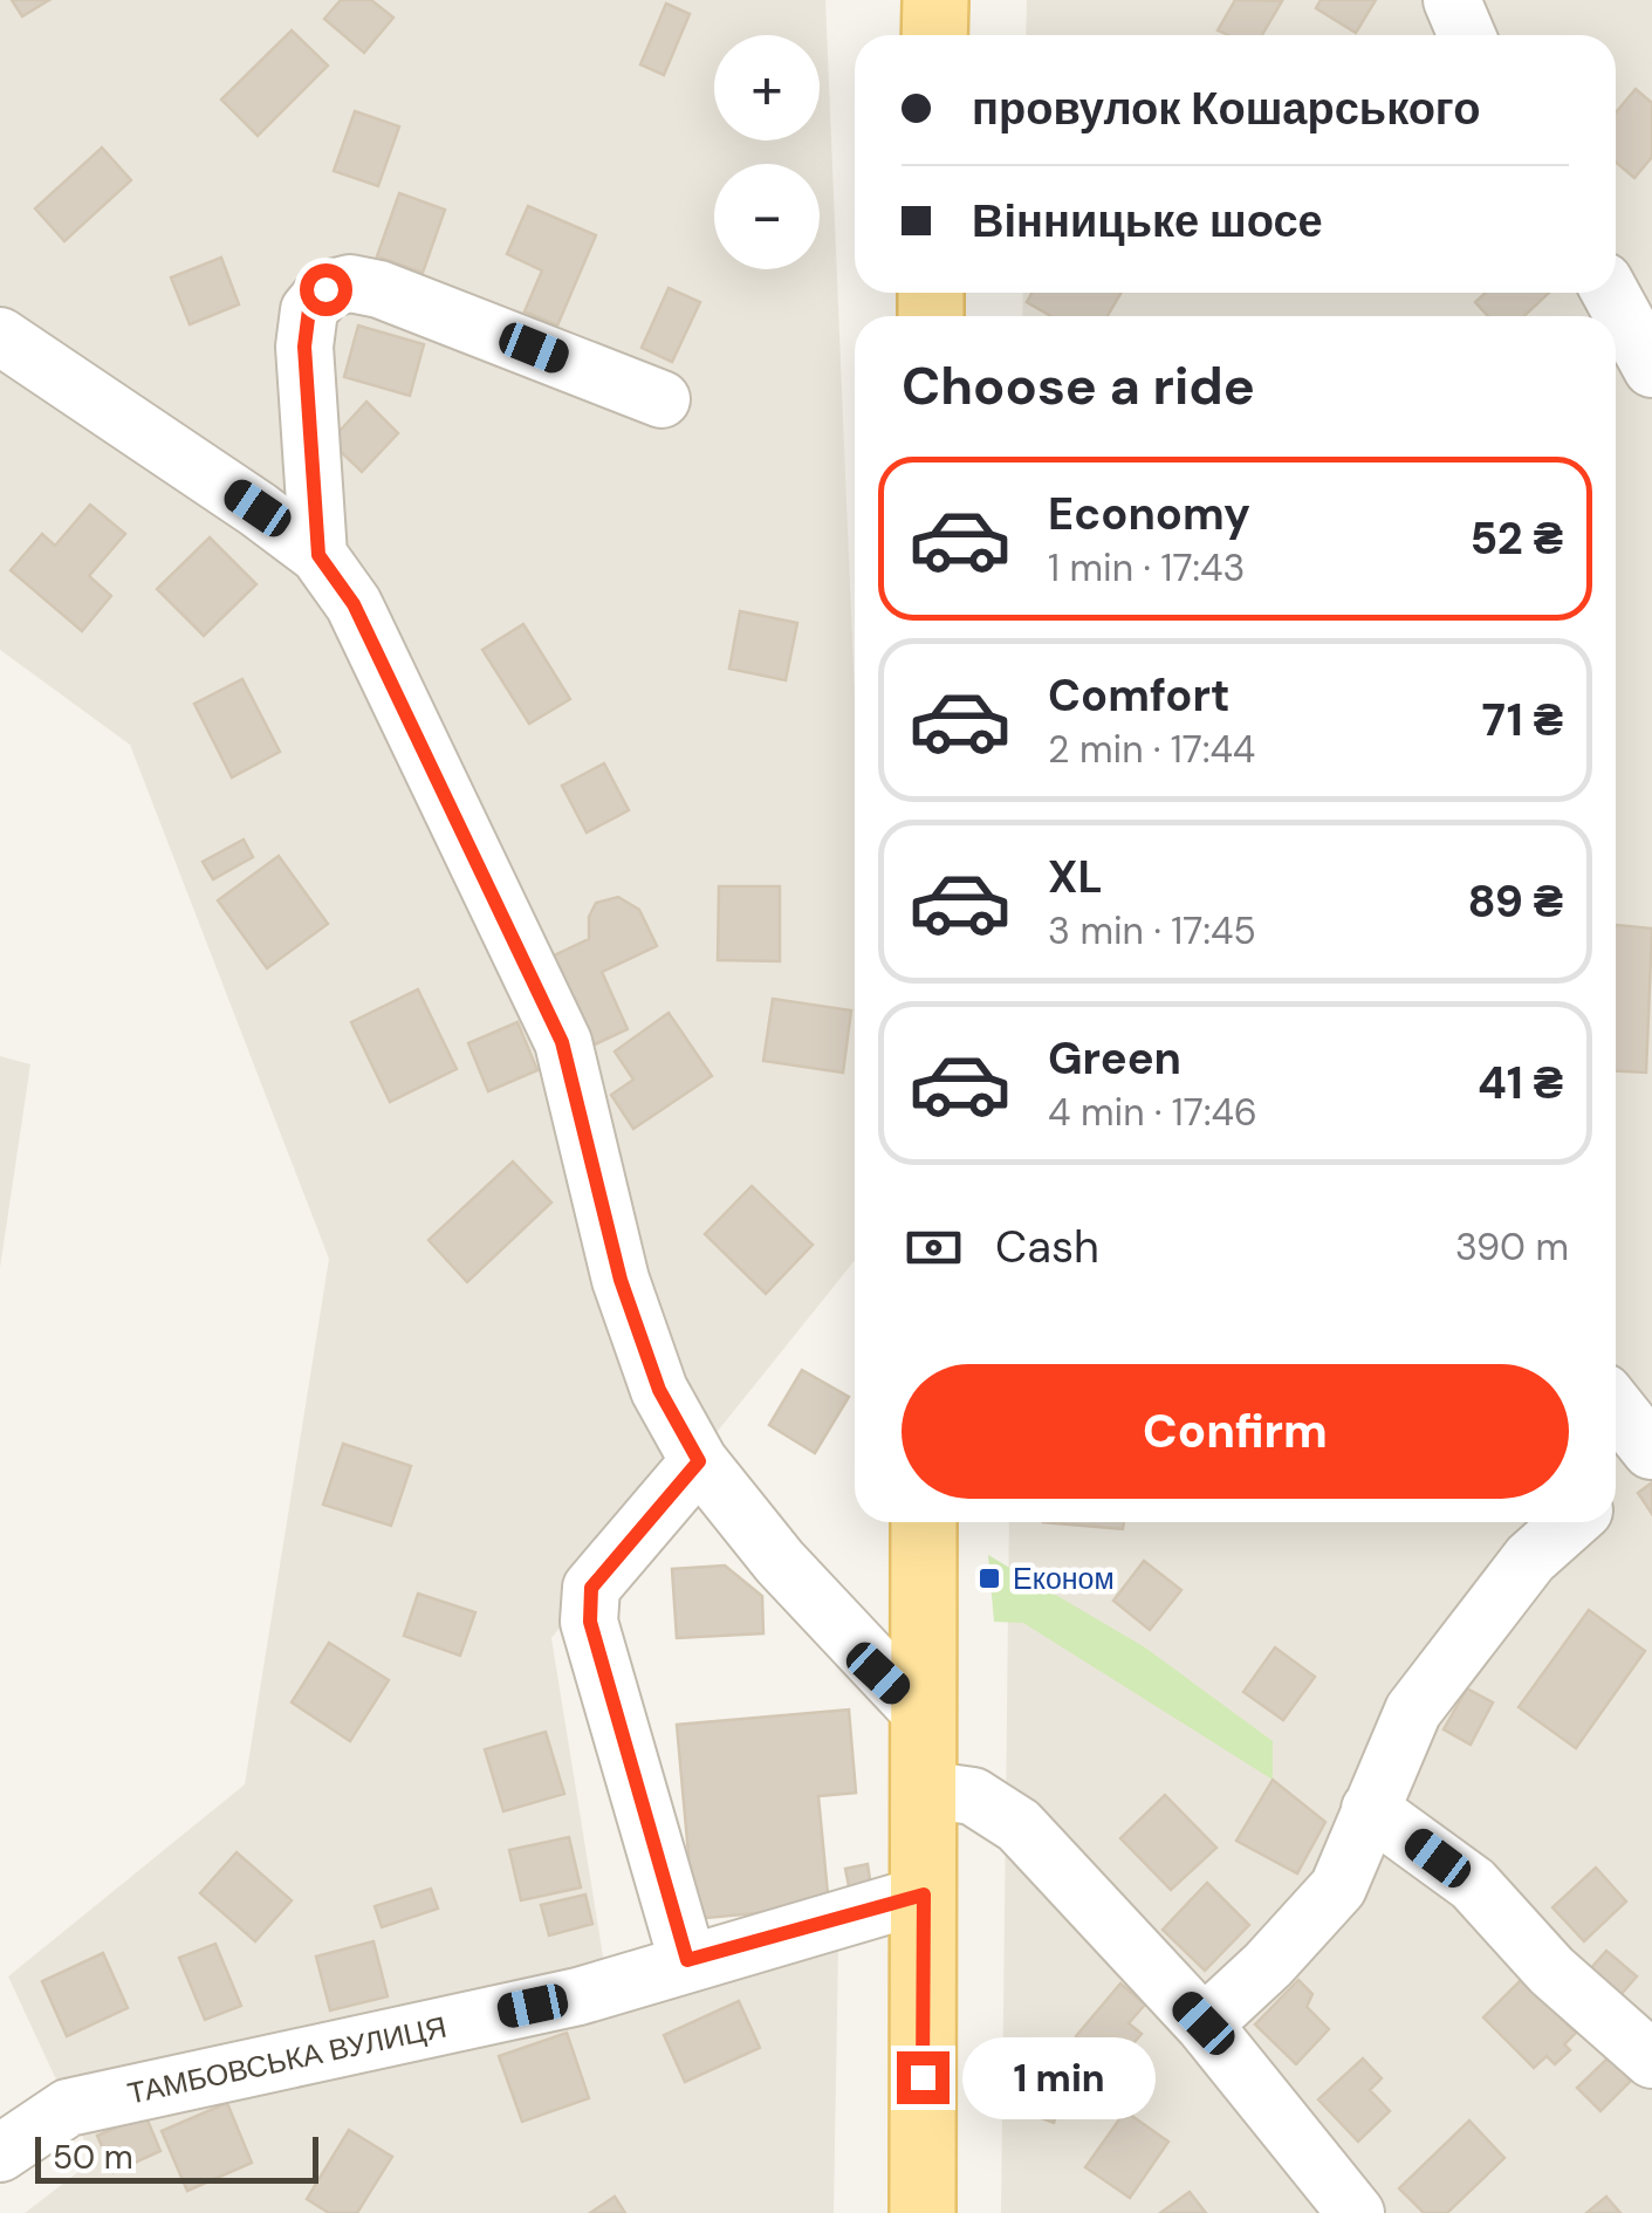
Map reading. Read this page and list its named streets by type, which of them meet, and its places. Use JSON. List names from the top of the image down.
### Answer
{
  "streets": {
    "street": ["ТАМБОВСЬКА ВУЛИЦЯ"]
  },
  "places": {
    "transit": ["Економ"]
  },
  "scale_bar": "50 m",
  "page": {
    "map_buttons": ["+", "−"],
    "banner": ["провулок Кошарського", "Вінницьке шосе"],
    "heading": "Choose a ride",
    "list": [
      {
        "name": "Economy",
        "note": "1 min · 17:43",
        "value": "52 ₴"
      },
      {
        "name": "Comfort",
        "note": "2 min · 17:44",
        "value": "71 ₴"
      },
      {
        "name": "XL",
        "note": "3 min · 17:45",
        "value": "89 ₴"
      },
      {
        "name": "Green",
        "note": "4 min · 17:46",
        "value": "41 ₴"
      }
    ],
    "pay": ["Cash", "390 m"],
    "buttons": "Confirm",
    "bubble": "1 min",
    "scale": "50 m"
  }
}
